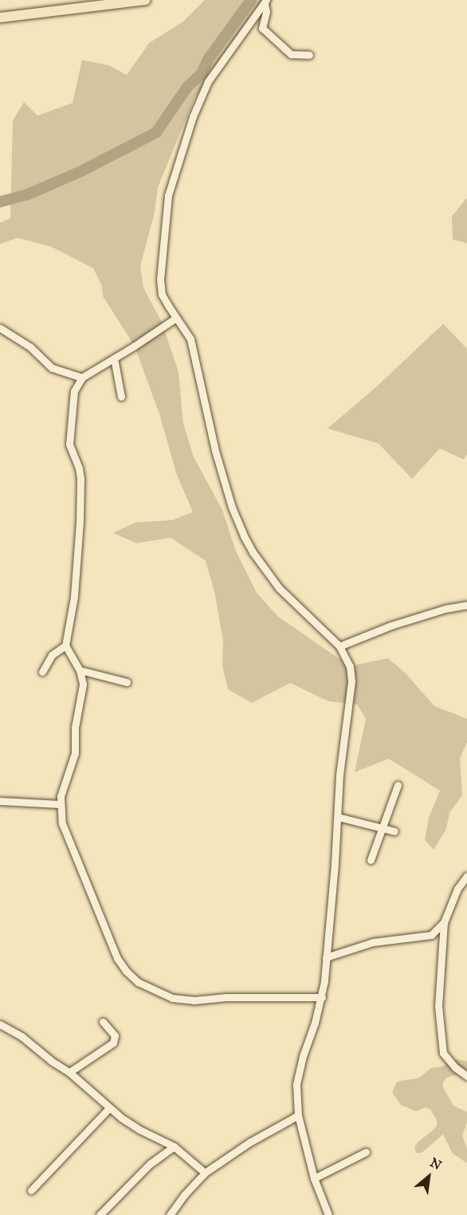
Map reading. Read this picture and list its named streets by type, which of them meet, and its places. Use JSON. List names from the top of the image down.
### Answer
{
  "north": "top right"
}
